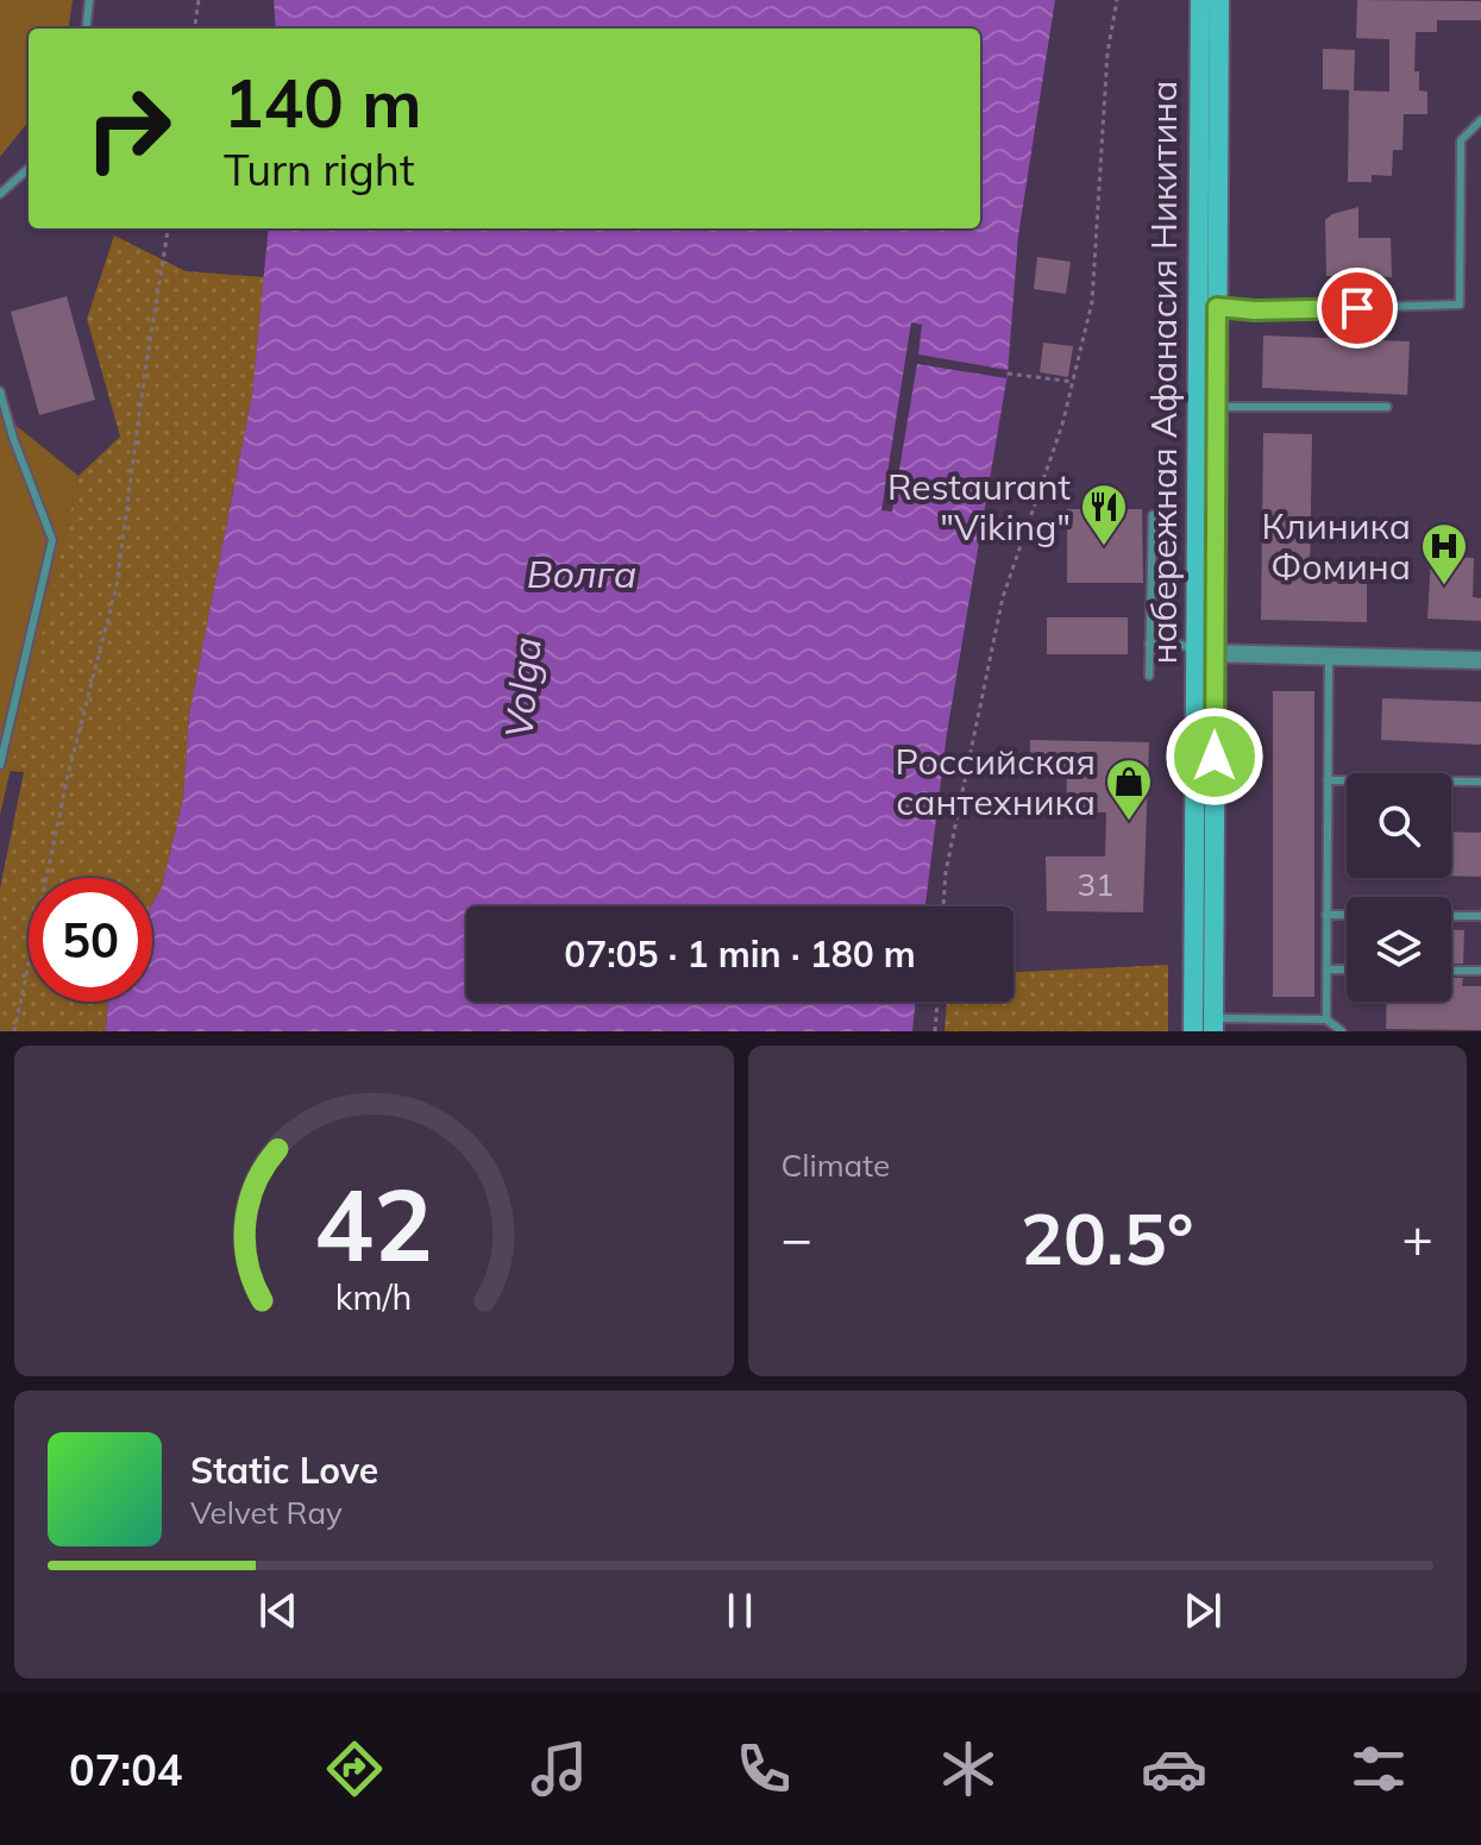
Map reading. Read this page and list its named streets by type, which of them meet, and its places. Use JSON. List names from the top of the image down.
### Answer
{
  "streets": {
    "main road": ["набережная Афанасия Никитина"]
  },
  "water": ["Волга", "Volga"],
  "places": {
    "restaurant": ["Restaurant \"Viking\""],
    "hospital": ["Клиника Фомина"],
    "shop": ["Российская сантехника"]
  },
  "house_numbers": ["31"],
  "page": {
    "turn": ["140 m", "Turn right"],
    "limit": "50",
    "trip": "07:05 · 1 min · 180 m",
    "tile": "Climate",
    "heat": ["−", "20.5°", "+"],
    "song": ["Static Love", "Velvet Ray"],
    "tabs": "07:04",
    "gauge": ["42", "km/h"]
  }
}
